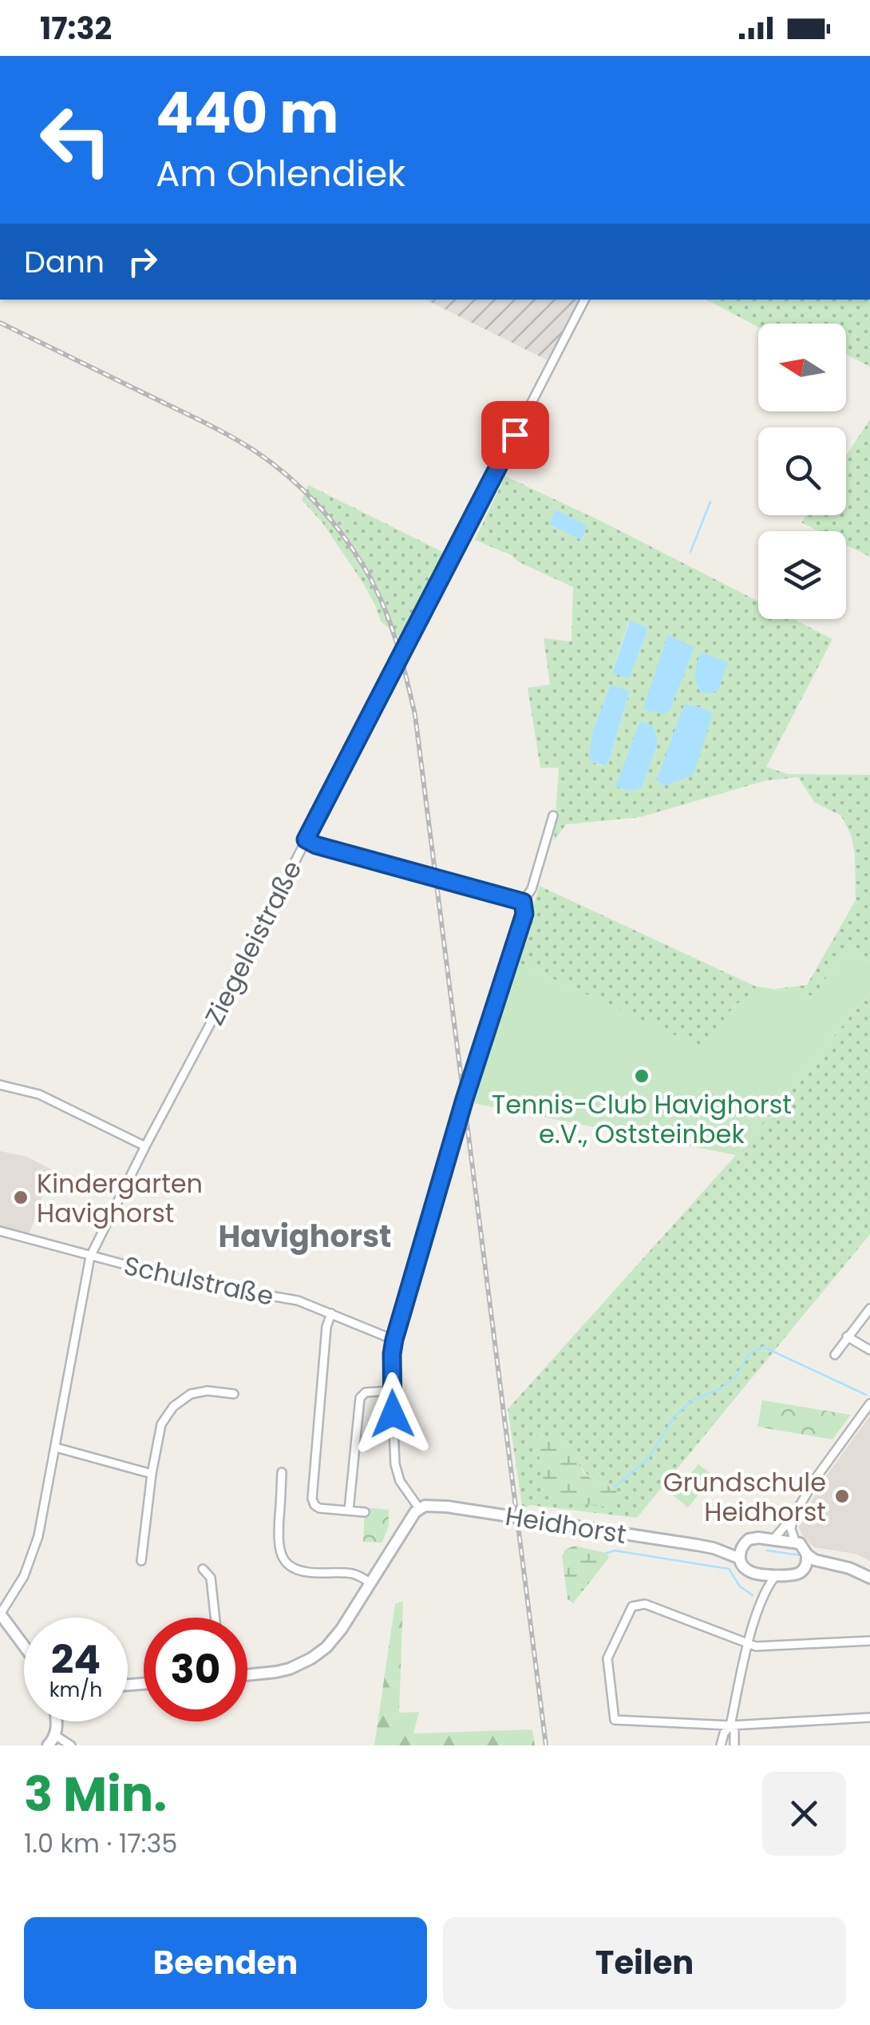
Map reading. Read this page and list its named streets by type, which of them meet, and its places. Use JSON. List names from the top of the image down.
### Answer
{
  "streets": {
    "street": ["Ziegeleistraße", "Schulstraße", "Heidhorst"]
  },
  "crossings": [
    ["Ziegeleistraße", "Schulstraße"]
  ],
  "districts": ["Havighorst"],
  "places": ["Tennis-Club Havighorst e.V., Oststeinbek", "Kindergarten Havighorst", "Grundschule Heidhorst"],
  "north": "left",
  "page": {
    "status": "17:32",
    "turn": ["440 m", "Am Ohlendiek"],
    "then": "Dann",
    "speed": "24 km/h",
    "limit": "30",
    "heading": ["3 Min.", "1.0 km · 17:35"],
    "buttons": ["Beenden", "Teilen"]
  }
}
